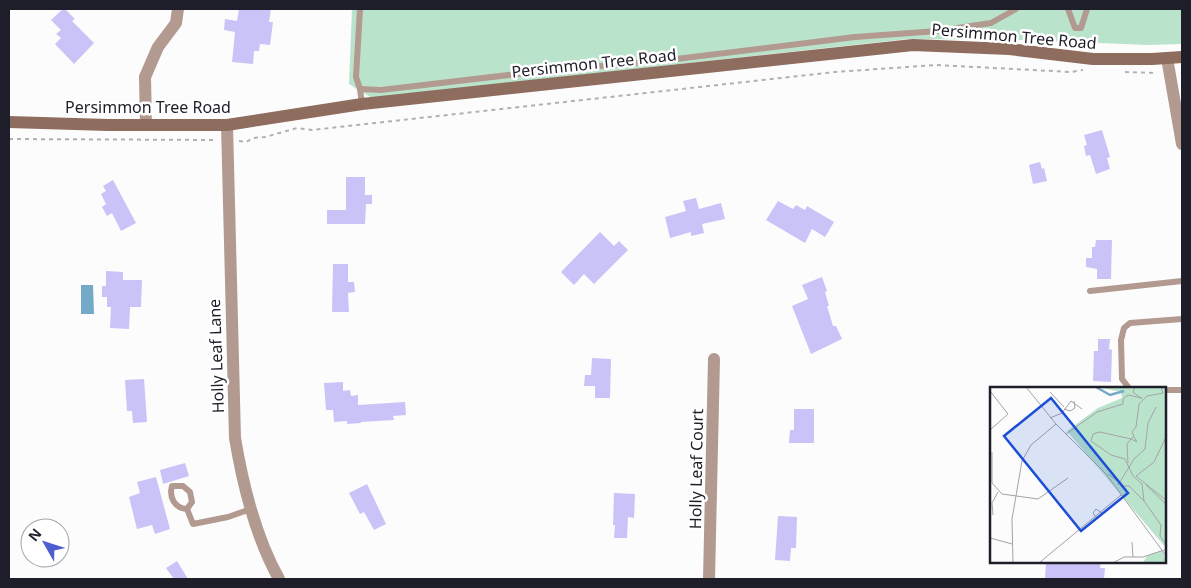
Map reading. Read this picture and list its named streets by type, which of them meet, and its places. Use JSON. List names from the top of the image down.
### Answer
{
  "streets": {
    "main road": ["Persimmon Tree Road"],
    "street": ["Holly Leaf Lane", "Holly Leaf Court"]
  },
  "crossings": [
    ["Persimmon Tree Road", "Holly Leaf Lane"]
  ],
  "north": "top left"
}
